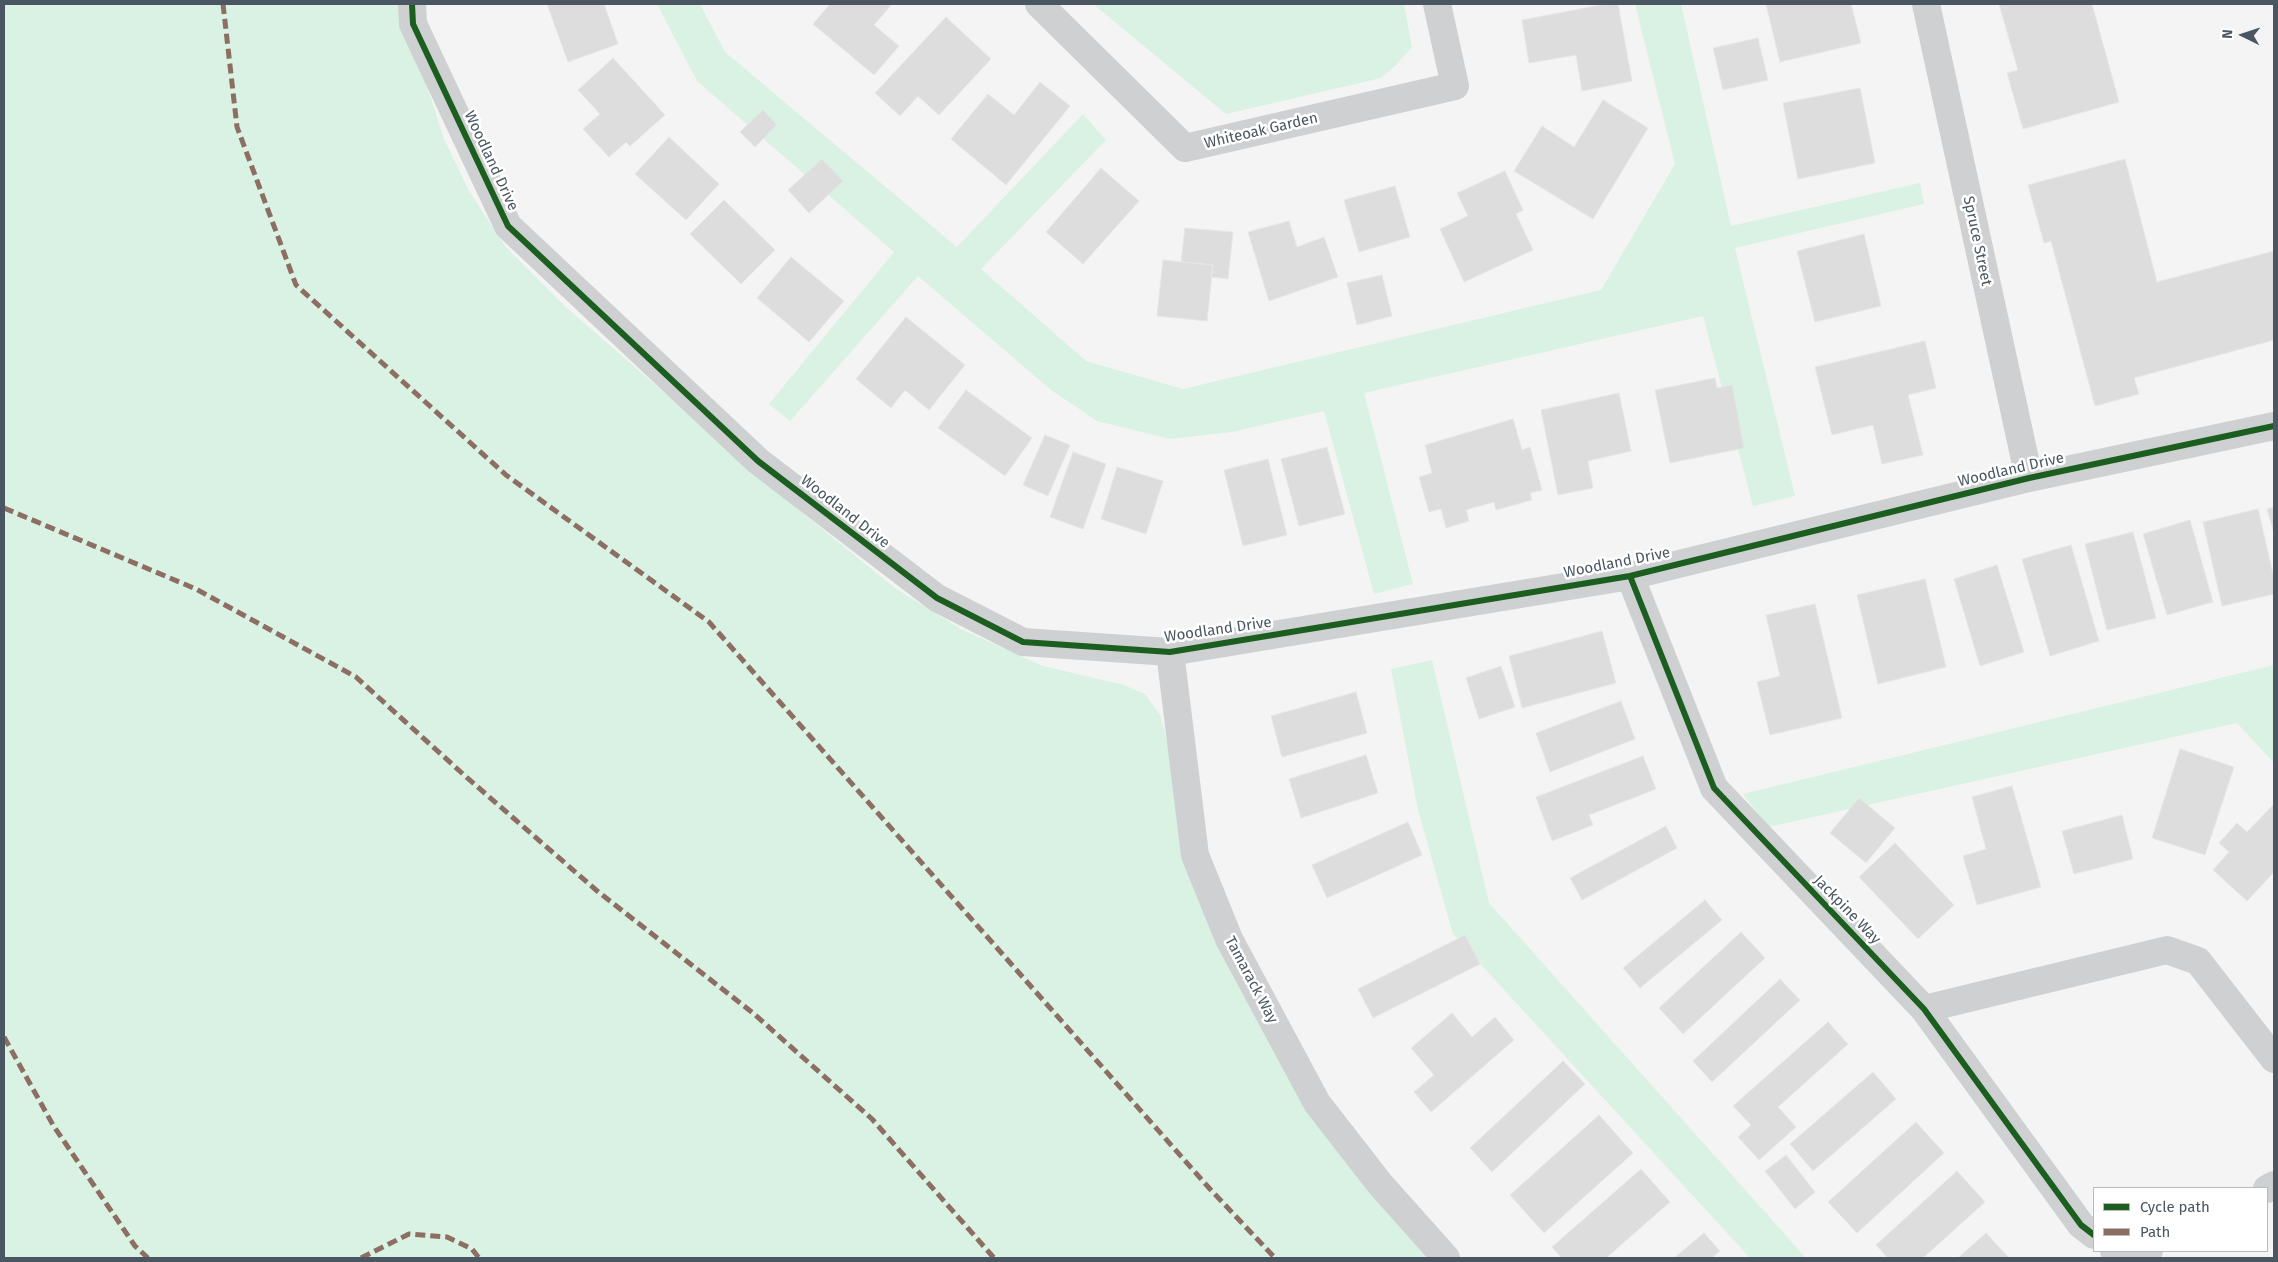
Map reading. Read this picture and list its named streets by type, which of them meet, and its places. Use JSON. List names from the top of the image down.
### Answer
{
  "streets": {
    "street": [
      "Whiteoak Garden",
      "Woodland Drive",
      "Spruce Street",
      "Jackpine Way",
      "Tamarack Way"
    ]
  },
  "crossings": [
    ["Woodland Drive", "Spruce Street"],
    ["Woodland Drive", "Jackpine Way"],
    ["Woodland Drive", "Tamarack Way"]
  ],
  "legend": ["Cycle path", "Path"],
  "north": "left"
}
